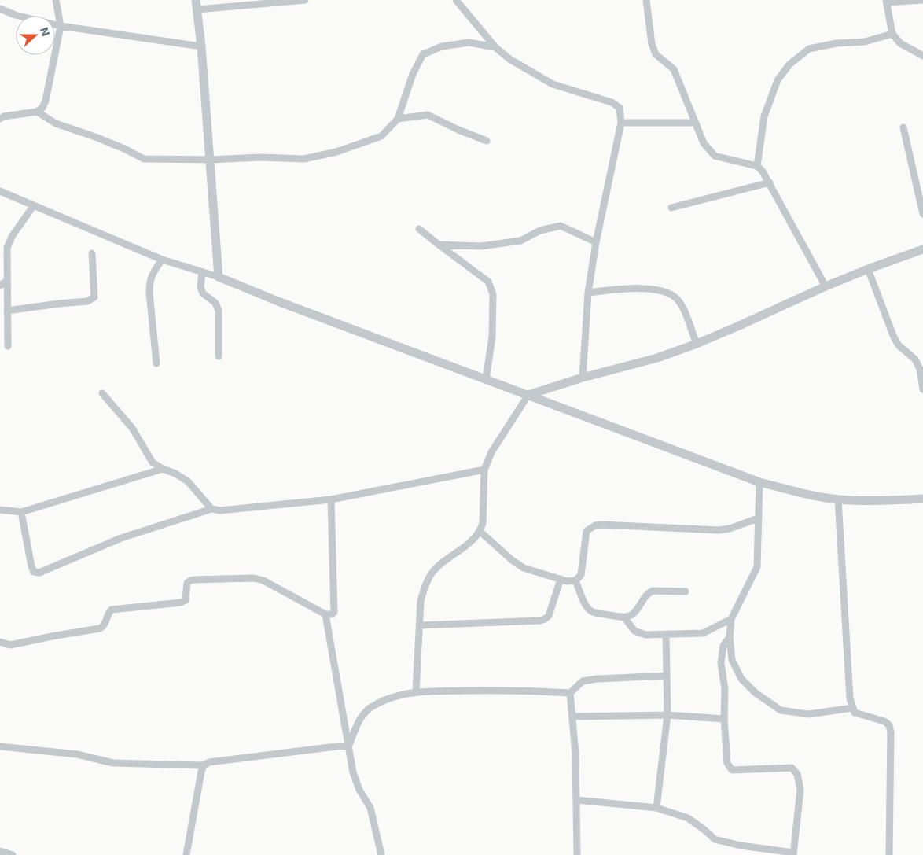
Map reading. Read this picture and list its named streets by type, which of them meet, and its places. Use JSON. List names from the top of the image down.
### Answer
{
  "north": "right"
}
